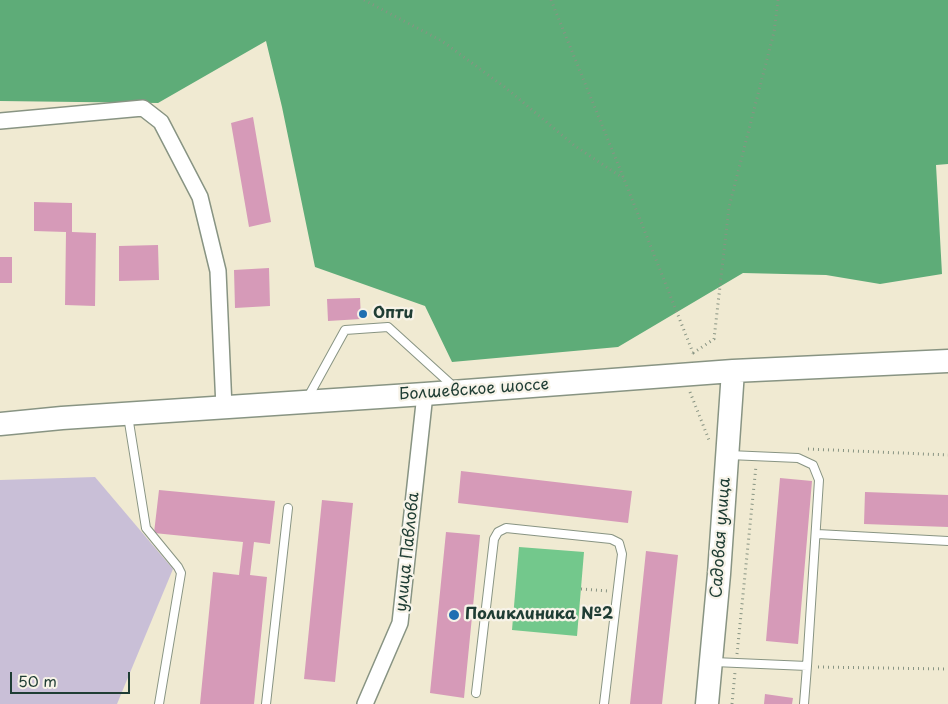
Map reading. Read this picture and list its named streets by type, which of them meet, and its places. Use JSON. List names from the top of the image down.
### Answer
{
  "streets": {
    "main road": ["Болшевское шоссе", "Садовая улица"],
    "street": ["улица Павлова"]
  },
  "crossings": [
    ["Болшевское шоссе", "Садовая улица"],
    ["Болшевское шоссе", "улица Павлова"]
  ],
  "places": ["Опти", "Поликлиника №2"],
  "scale_bar": "50 m"
}
